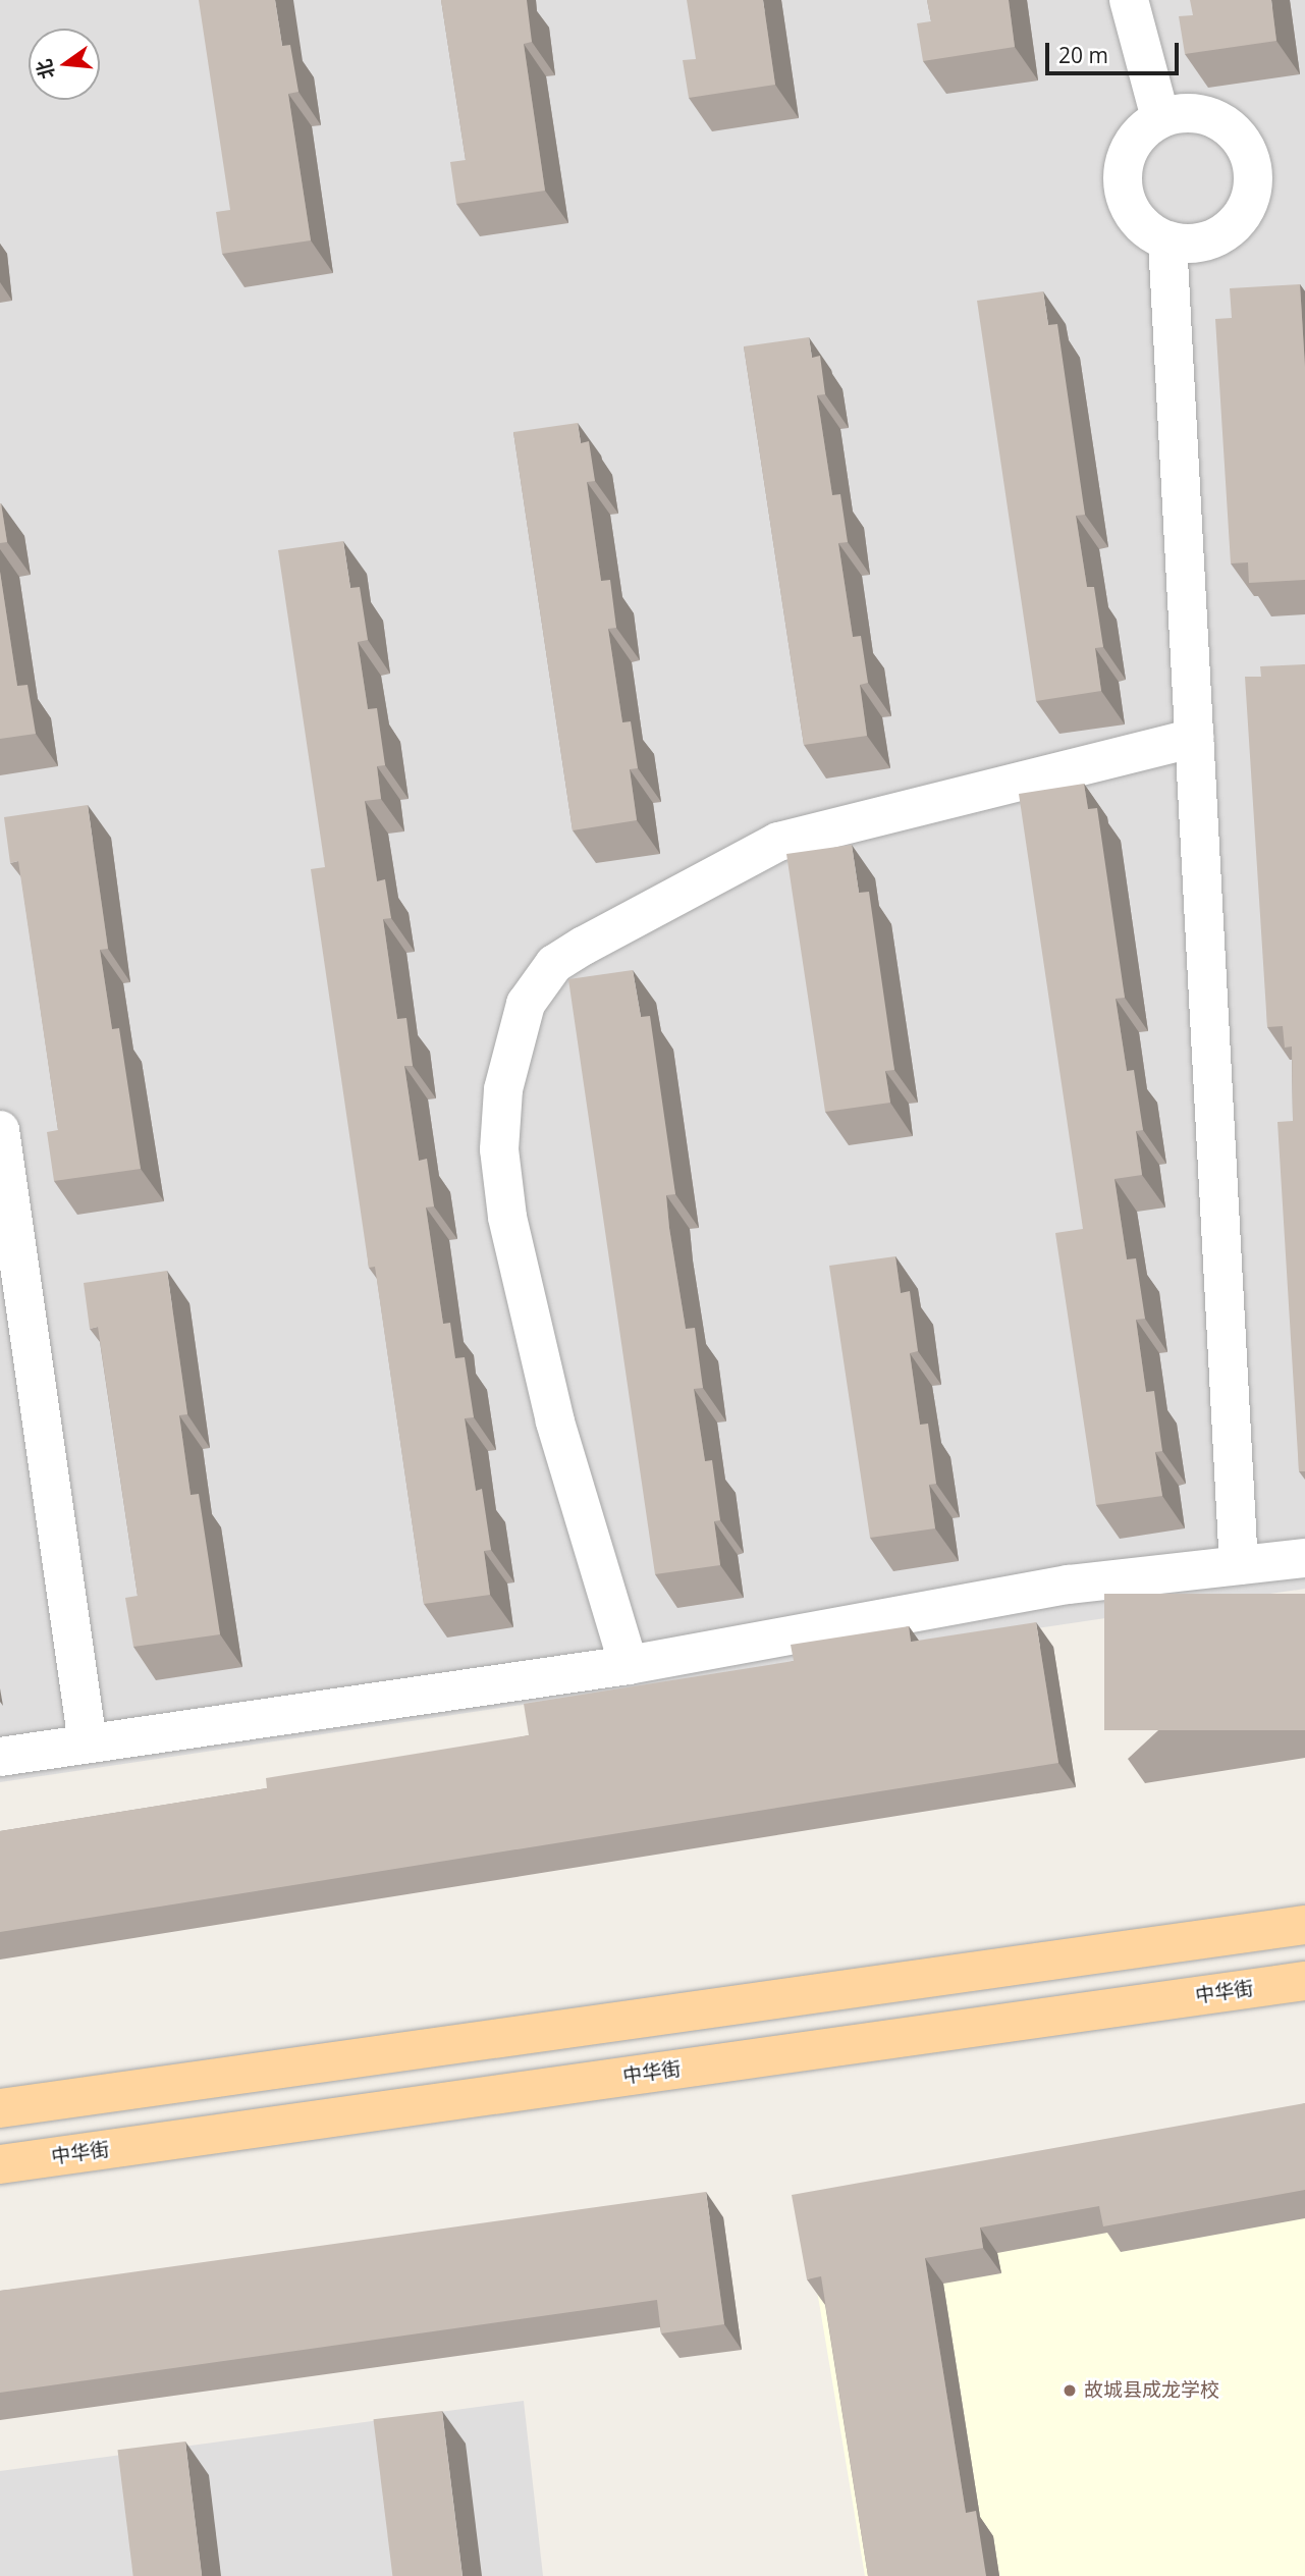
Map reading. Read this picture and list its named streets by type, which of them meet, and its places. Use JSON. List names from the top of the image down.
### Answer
{
  "streets": {
    "main road": ["中华街"]
  },
  "places": ["故城县成龙学校"],
  "scale_bar": "20 m",
  "north": "left"
}
